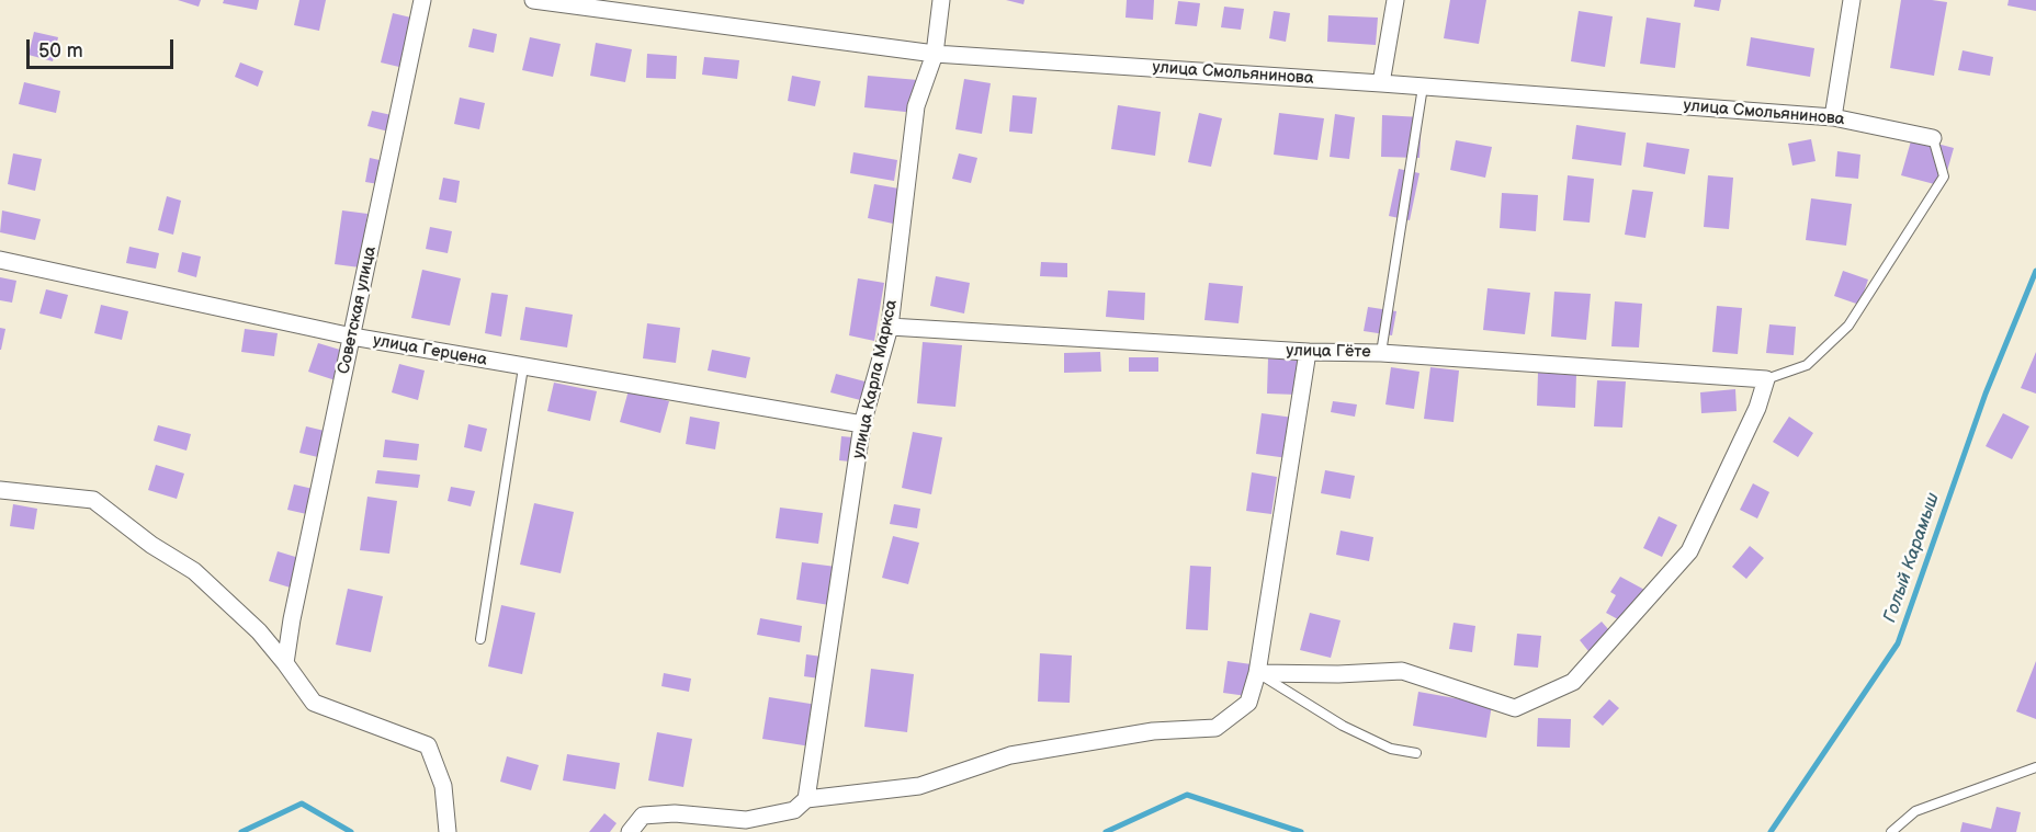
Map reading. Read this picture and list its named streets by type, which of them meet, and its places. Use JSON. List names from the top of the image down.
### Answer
{
  "streets": {
    "street": [
      "улица Смольянинова",
      "Советская улица",
      "улица Герцена",
      "улица Гёте",
      "улица Карла Маркса"
    ]
  },
  "crossings": [
    ["улица Смольянинова", "улица Карла Маркса"],
    ["Советская улица", "улица Герцена"],
    ["улица Герцена", "улица Карла Маркса"],
    ["улица Гёте", "улица Карла Маркса"]
  ],
  "water": ["Голый Карамыш"],
  "scale_bar": "50 m"
}
